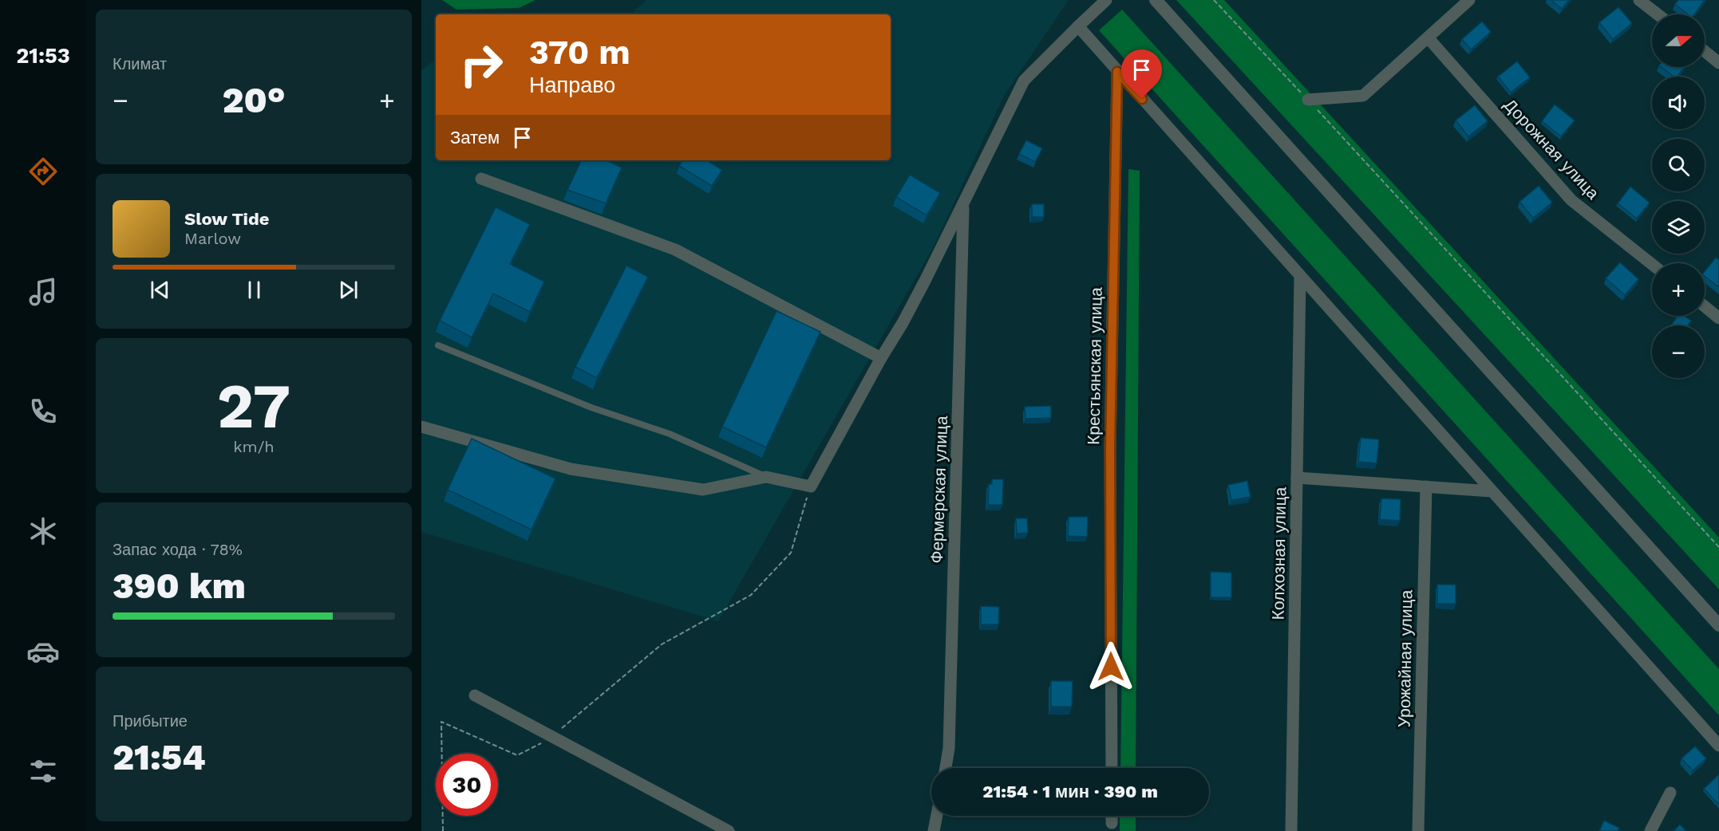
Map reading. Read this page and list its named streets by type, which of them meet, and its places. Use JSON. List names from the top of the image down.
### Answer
{
  "streets": {
    "street": [
      "Дорожная улица",
      "Крестьянская улица",
      "Фермерская улица",
      "Колхозная улица",
      "Урожайная улица"
    ]
  },
  "north": "right",
  "page": {
    "tabs": "21:53",
    "tile": [
      "Климат",
      ["27", "km/h"],
      ["Запас хода · 78%", "390 km"],
      ["Прибытие", "21:54"]
    ],
    "map_buttons": ["+", "−"],
    "turn": ["370 m", "Направо"],
    "heat": ["−", "20°", "+"],
    "then": "Затем",
    "song": ["Slow Tide", "Marlow"],
    "limit": "30",
    "trip": "21:54 · 1 мин · 390 m"
  }
}
